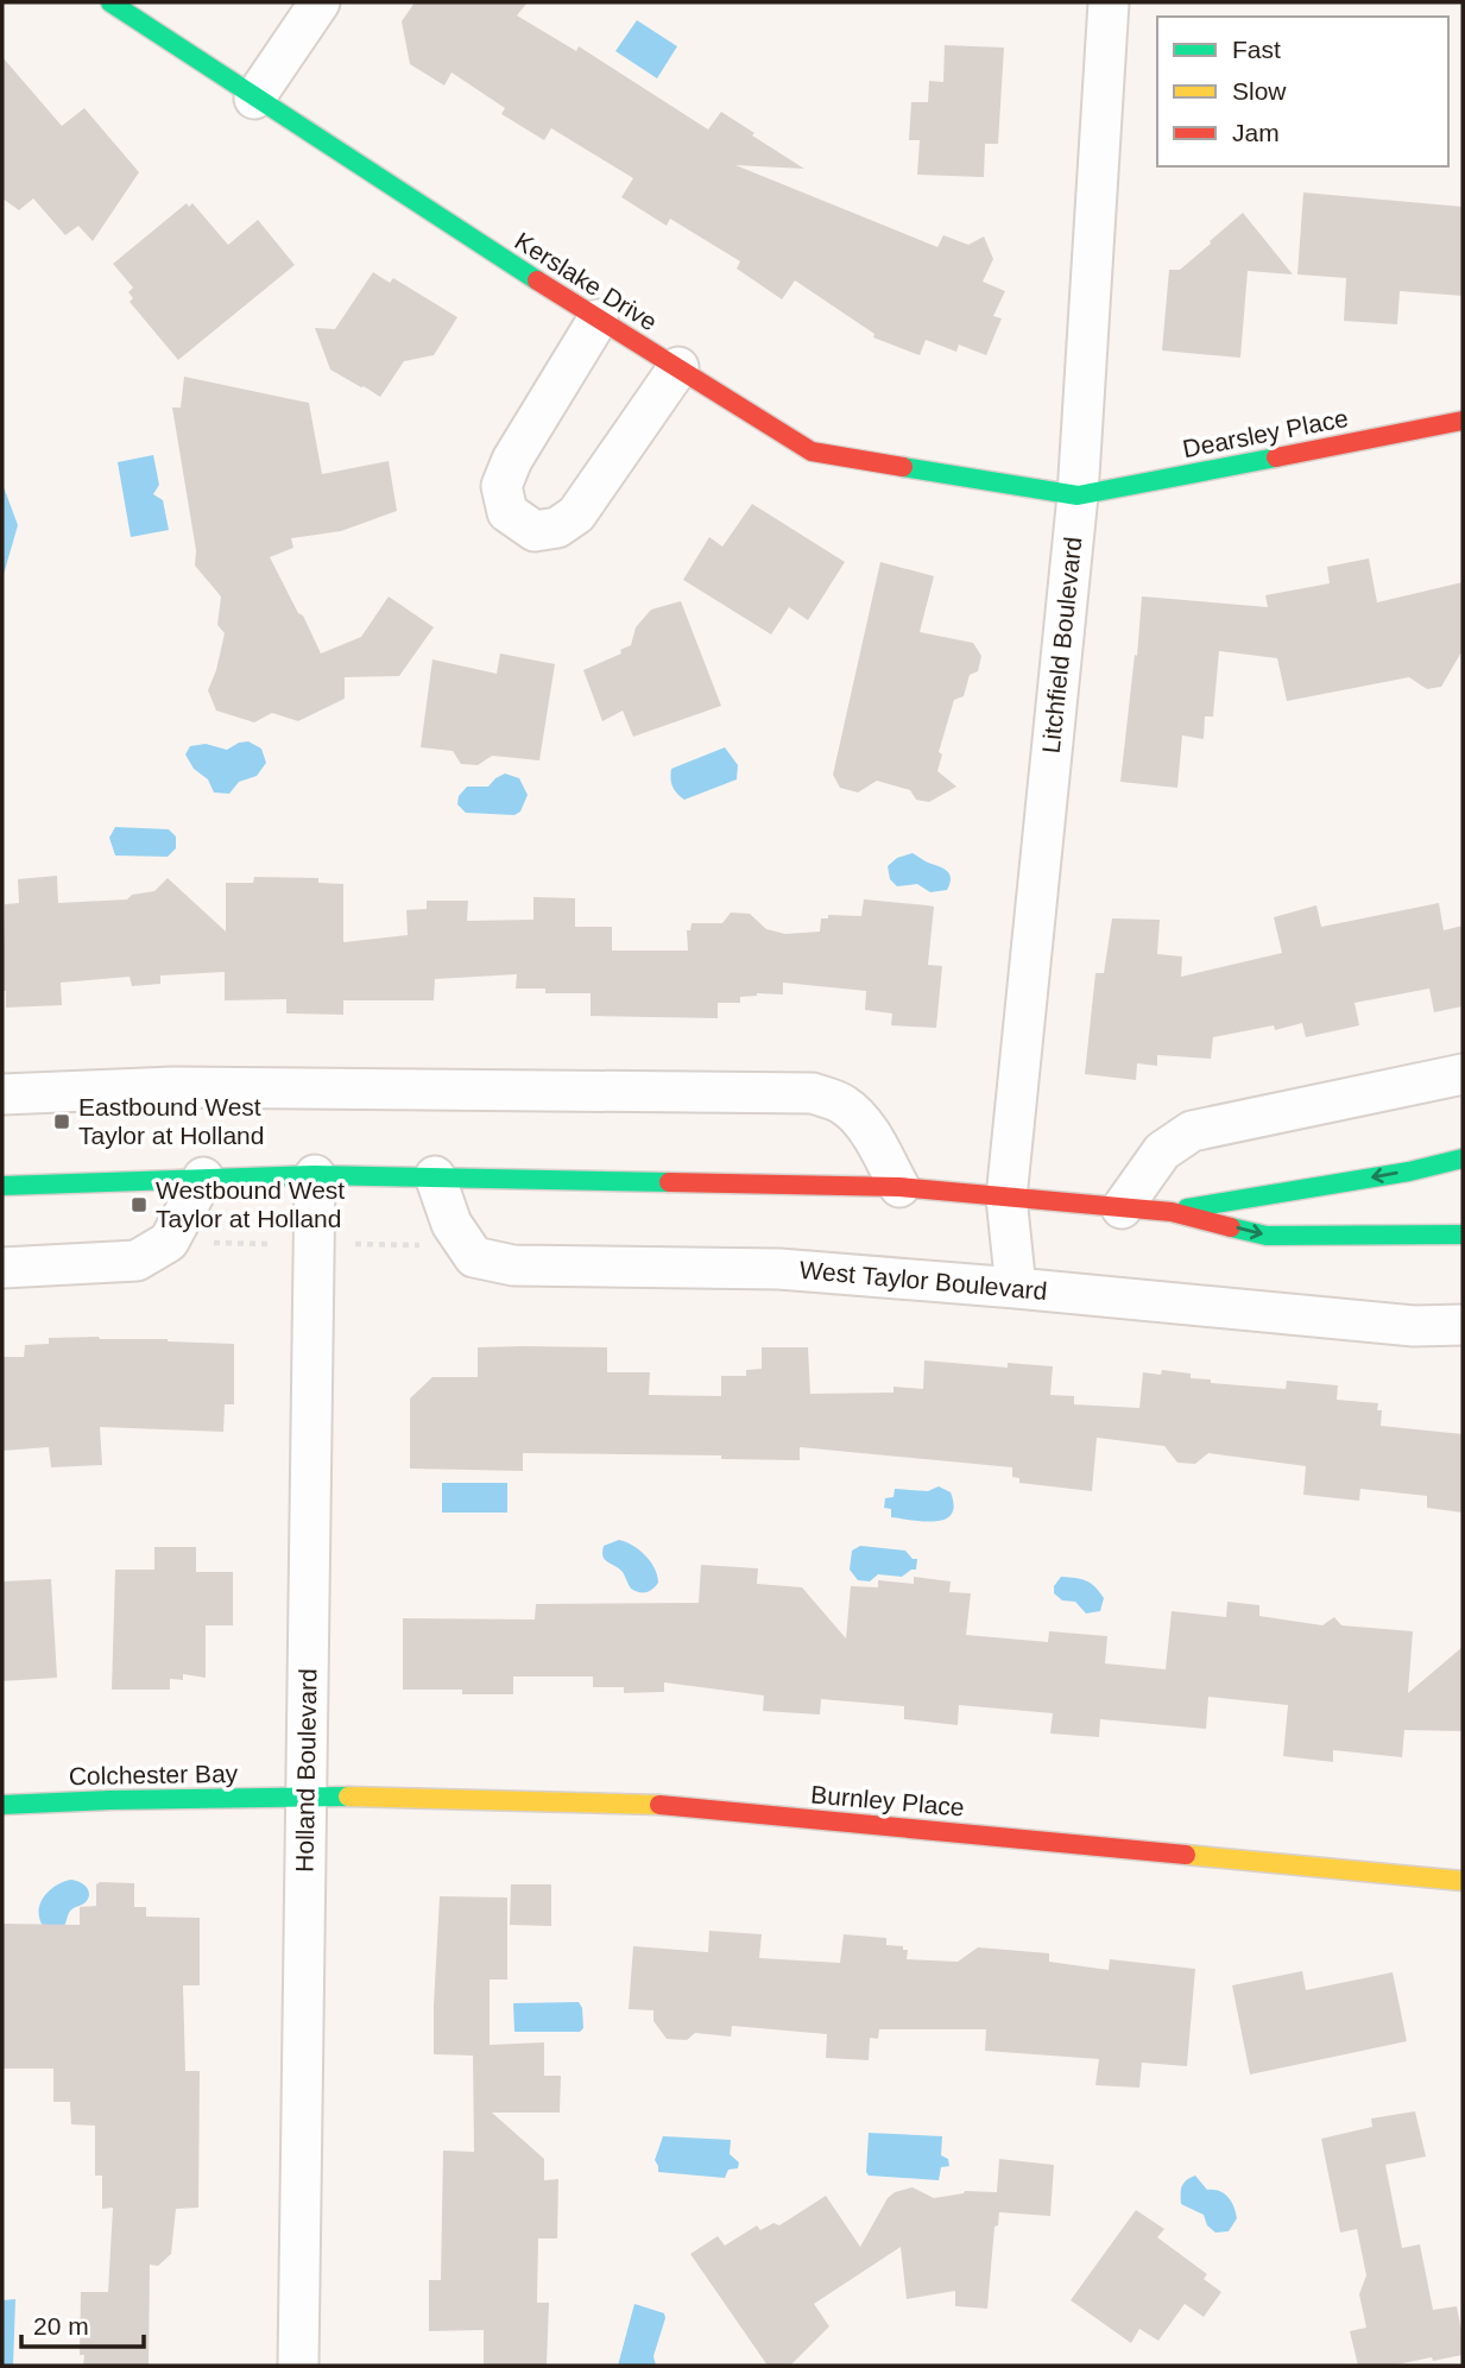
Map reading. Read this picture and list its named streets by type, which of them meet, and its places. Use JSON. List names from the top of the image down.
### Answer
{
  "streets": {
    "street": [
      "Kerslake Drive",
      "Dearsley Place",
      "Litchfield Boulevard",
      "West Taylor Boulevard",
      "Holland Boulevard",
      "Colchester Bay",
      "Burnley Place"
    ]
  },
  "crossings": [
    ["Kerslake Drive", "Dearsley Place"],
    ["Kerslake Drive", "Litchfield Boulevard"],
    ["Dearsley Place", "Litchfield Boulevard"],
    ["Litchfield Boulevard", "West Taylor Boulevard"],
    ["Holland Boulevard", "Colchester Bay"],
    ["Holland Boulevard", "Burnley Place"],
    ["Colchester Bay", "Burnley Place"]
  ],
  "places": {
    "transit": ["Eastbound West Taylor at Holland", "Westbound West Taylor at Holland"]
  },
  "legend": ["Fast", "Slow", "Jam"],
  "scale_bar": "20 m"
}
